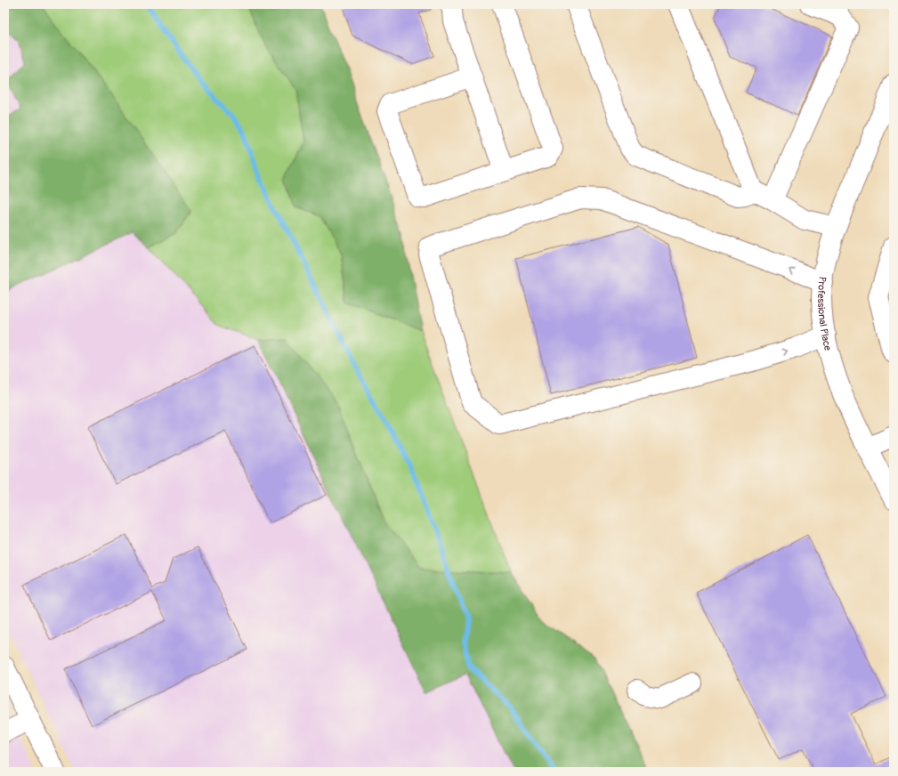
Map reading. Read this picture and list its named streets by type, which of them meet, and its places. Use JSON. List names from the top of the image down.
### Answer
{
  "streets": {
    "street": ["Professional Place"]
  }
}
